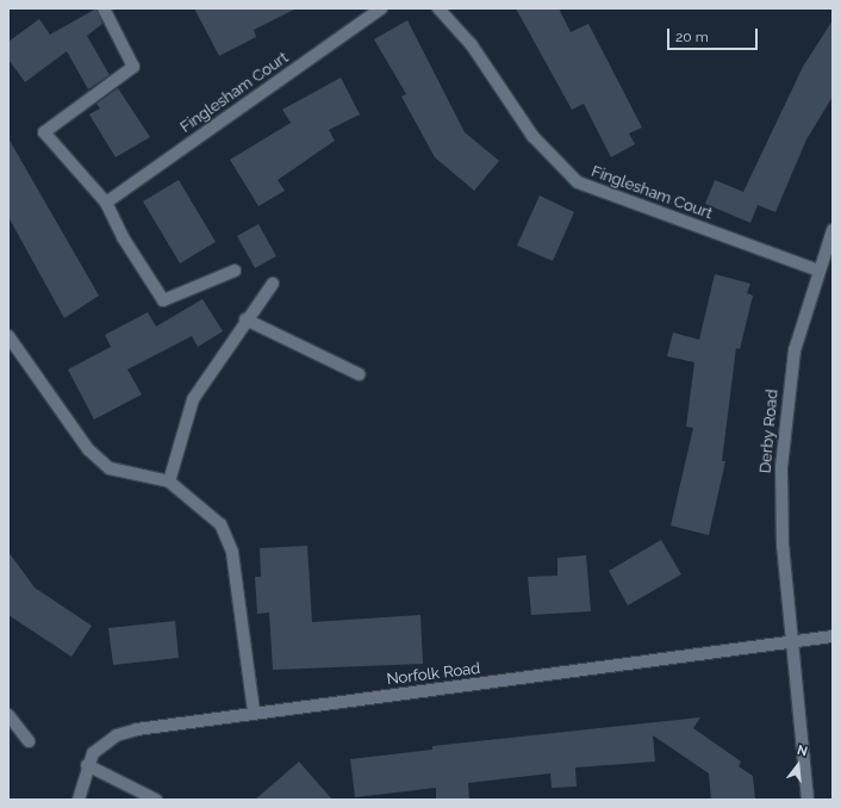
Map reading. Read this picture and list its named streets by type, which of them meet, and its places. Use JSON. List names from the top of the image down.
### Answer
{
  "streets": {
    "street": ["Finglesham Court", "Derby Road", "Norfolk Road"]
  },
  "crossings": [
    ["Finglesham Court", "Derby Road"],
    ["Derby Road", "Norfolk Road"]
  ],
  "scale_bar": "20 m",
  "north": "top"
}
